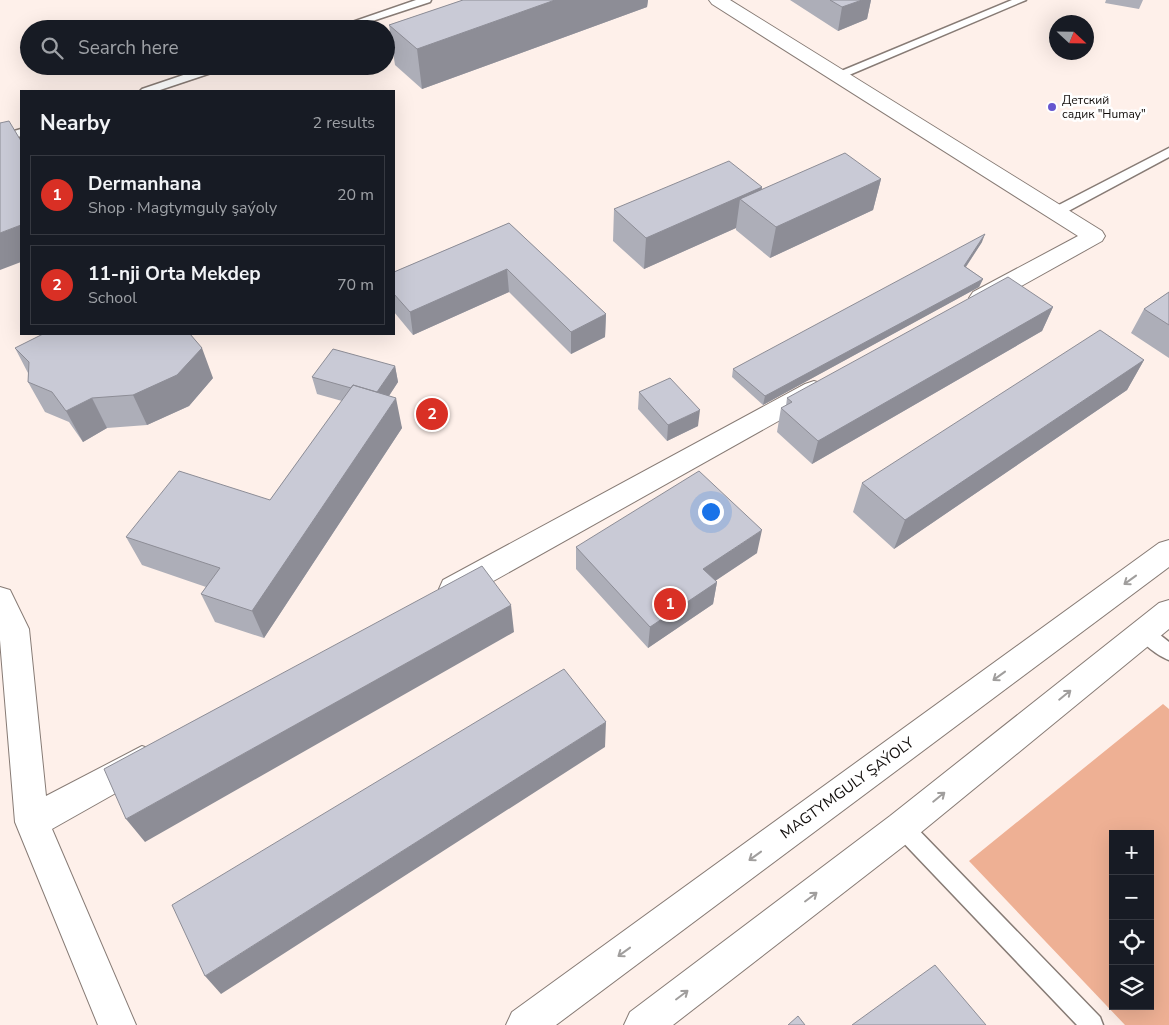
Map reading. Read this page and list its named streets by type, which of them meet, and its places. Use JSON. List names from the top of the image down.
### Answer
{
  "streets": {
    "street": ["MAGTYMGULY ŞAÝOLY"]
  },
  "places": ["Детский садик \"Humay\""],
  "north": "right",
  "page": {
    "search": "Search here",
    "heading": ["Nearby", "2 results"],
    "list": [
      {
        "mark": "1",
        "name": "Dermanhana",
        "note": "Shop · Magtymguly şaýoly",
        "value": "20 m"
      },
      {
        "mark": "2",
        "name": "11-nji Orta Mekdep",
        "note": "School",
        "value": "70 m"
      }
    ],
    "pins": ["2", "1"],
    "map_buttons": ["+", "−"]
  }
}
